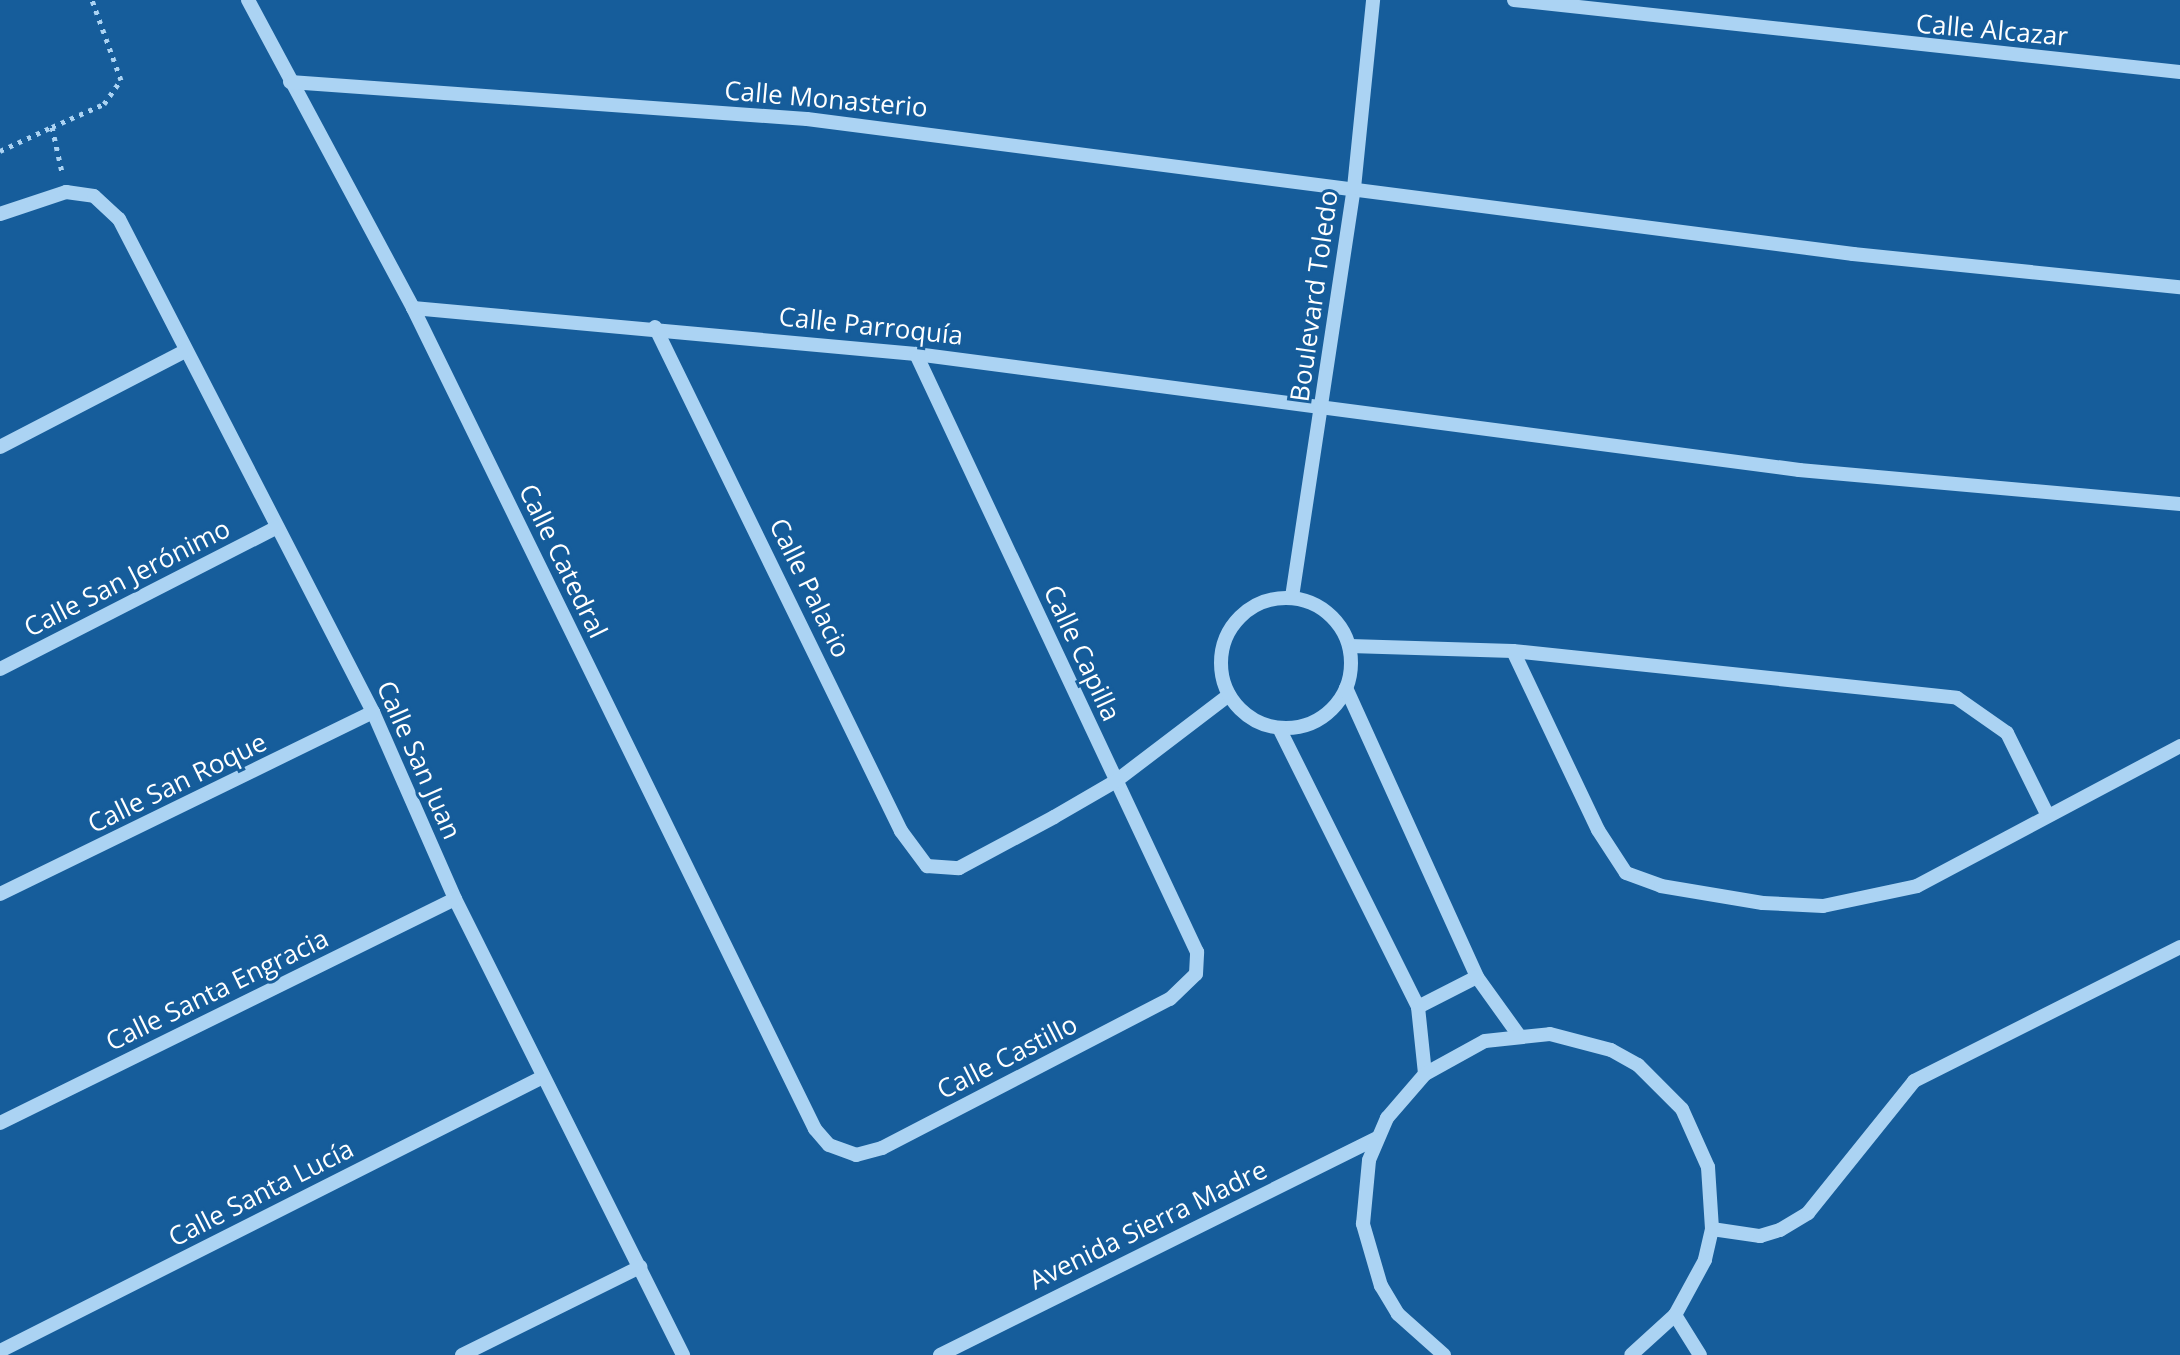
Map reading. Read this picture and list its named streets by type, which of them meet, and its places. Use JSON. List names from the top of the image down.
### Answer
{
  "streets": {
    "street": [
      "Calle Alcazar",
      "Calle Monasterio",
      "Boulevard Toledo",
      "Calle Parroquía",
      "Calle Catedral",
      "Calle San Jerónimo",
      "Calle Palacio",
      "Calle Capilla",
      "Calle San Juan",
      "Calle San Roque",
      "Calle Santa Engracia",
      "Calle Castillo",
      "Calle Santa Lucía",
      "Avenida Sierra Madre"
    ]
  },
  "crossings": [
    ["Calle Monasterio", "Boulevard Toledo"],
    ["Calle Monasterio", "Calle Catedral"],
    ["Boulevard Toledo", "Calle Parroquía"],
    ["Calle Parroquía", "Calle Catedral"],
    ["Calle Parroquía", "Calle Palacio"],
    ["Calle Parroquía", "Calle Capilla"],
    ["Calle Catedral", "Calle Castillo"],
    ["Calle San Jerónimo", "Calle San Juan"],
    ["Calle Palacio", "Calle Capilla"],
    ["Calle Capilla", "Calle Castillo"],
    ["Calle San Juan", "Calle San Roque"],
    ["Calle San Juan", "Calle Santa Engracia"],
    ["Calle San Juan", "Calle Santa Lucía"]
  ]
}
